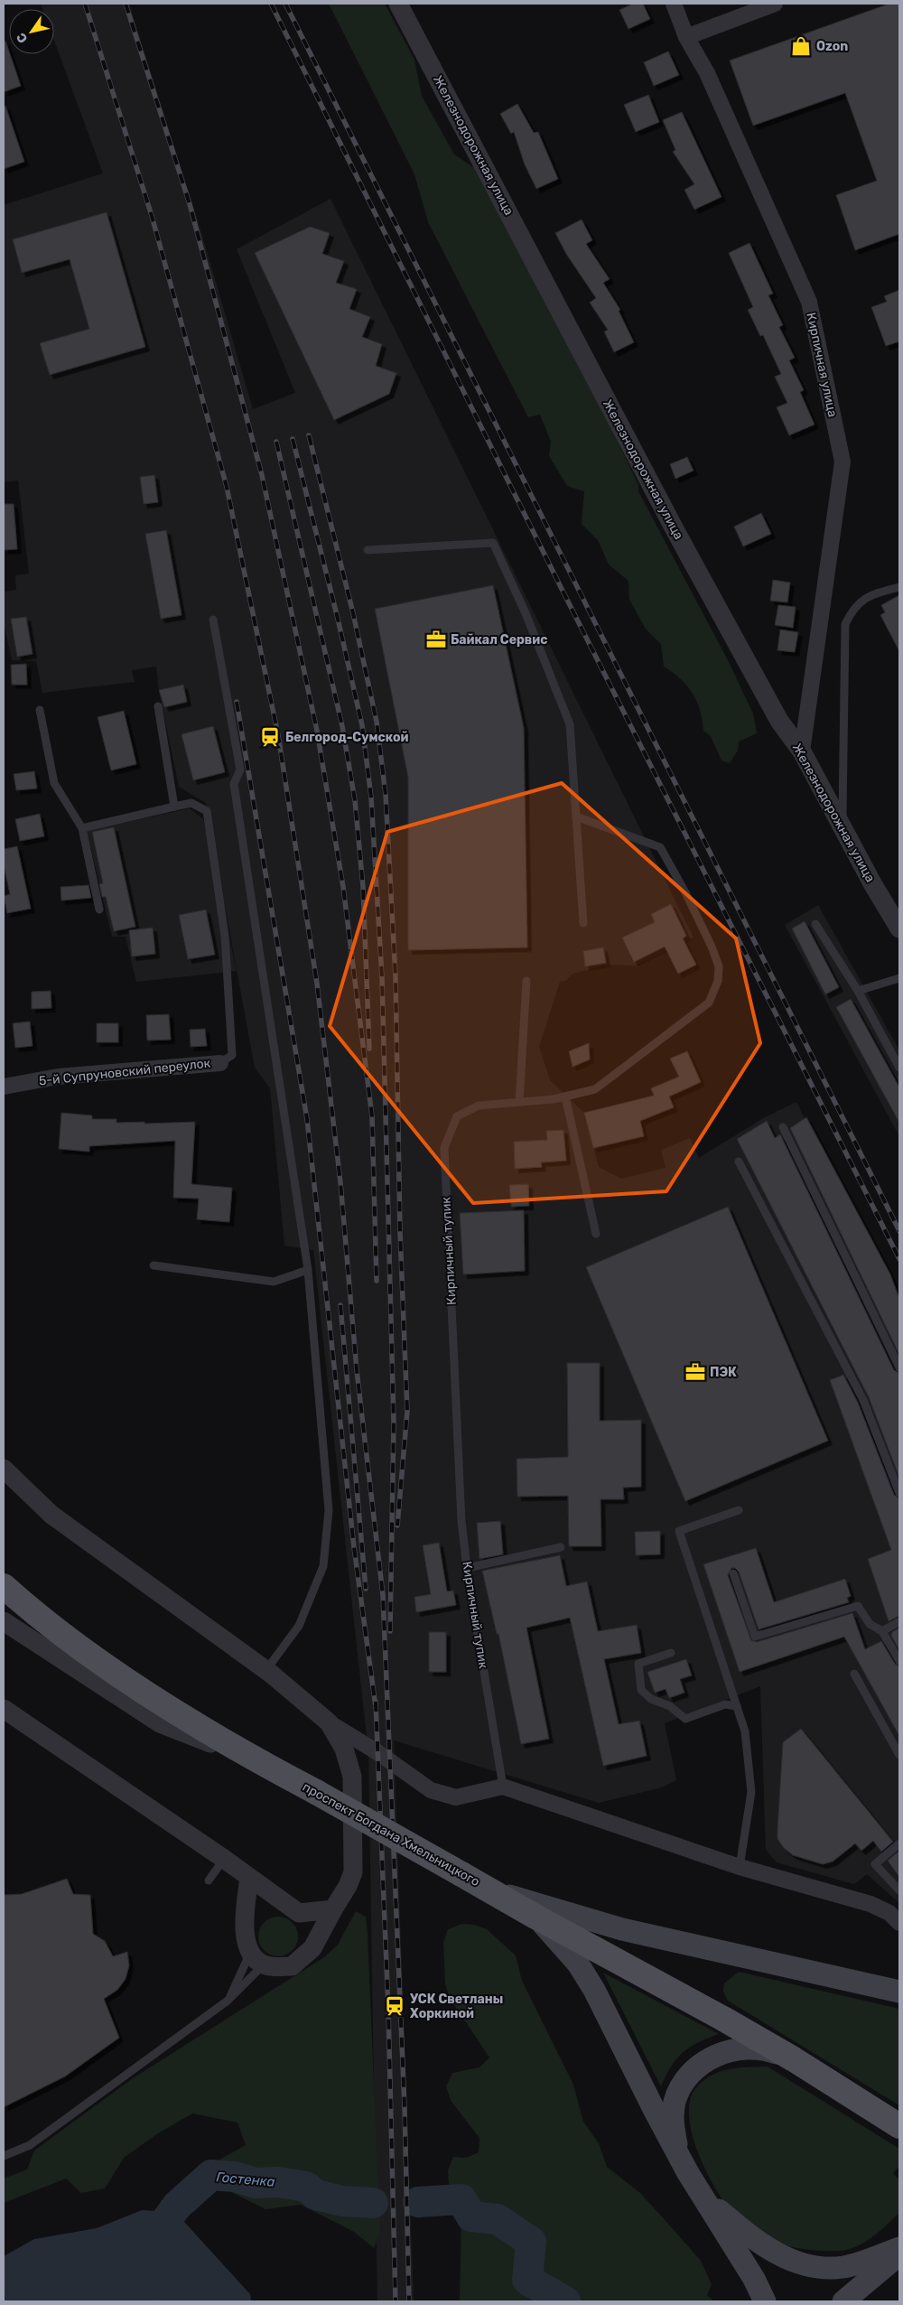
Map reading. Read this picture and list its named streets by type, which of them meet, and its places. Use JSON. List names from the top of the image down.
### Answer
{
  "streets": {
    "main road": ["проспект Богдана Хмельницкого"],
    "street": ["Железнодорожная улица", "Кирпичная улица", "5-й Супруновский переулок"],
    "lane": ["Кирпичный тупик"]
  },
  "crossings": [
    ["Железнодорожная улица", "Кирпичная улица"]
  ],
  "water": ["Гостенка"],
  "places": {
    "shop": ["Ozon"],
    "office": ["Байкал Сервис", "ПЭК"],
    "station": ["Белгород-Сумской", "УСК Светланы Хоркиной"]
  },
  "north": "bottom left"
}
